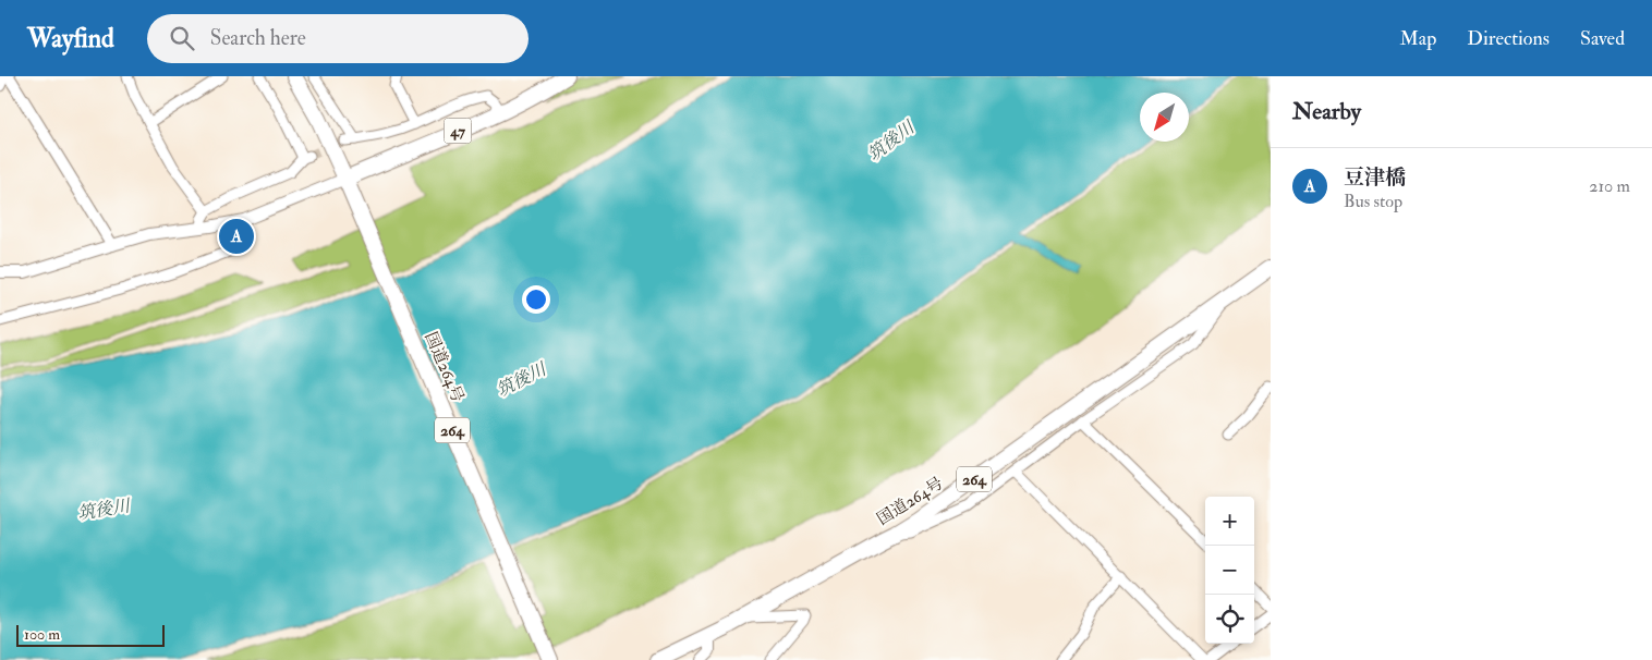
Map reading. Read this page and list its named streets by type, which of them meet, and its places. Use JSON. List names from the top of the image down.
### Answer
{
  "streets": {
    "main road": ["47", "国道264号", "264"]
  },
  "crossings": [
    ["47", "国道264号"],
    ["47", "264"],
    ["国道264号", "264"]
  ],
  "water": ["筑後川"],
  "scale_bar": "100 m",
  "north": "bottom left",
  "page": {
    "header": "Wayfind",
    "search": "Search here",
    "nav": ["Map", "Directions", "Saved"],
    "heading": "Nearby",
    "list": [
      {
        "mark": "A",
        "name": "豆津橋",
        "note": "Bus stop",
        "value": "210 m"
      }
    ],
    "pins": "A",
    "map_buttons": ["+", "−"],
    "scale": "100 m"
  }
}
